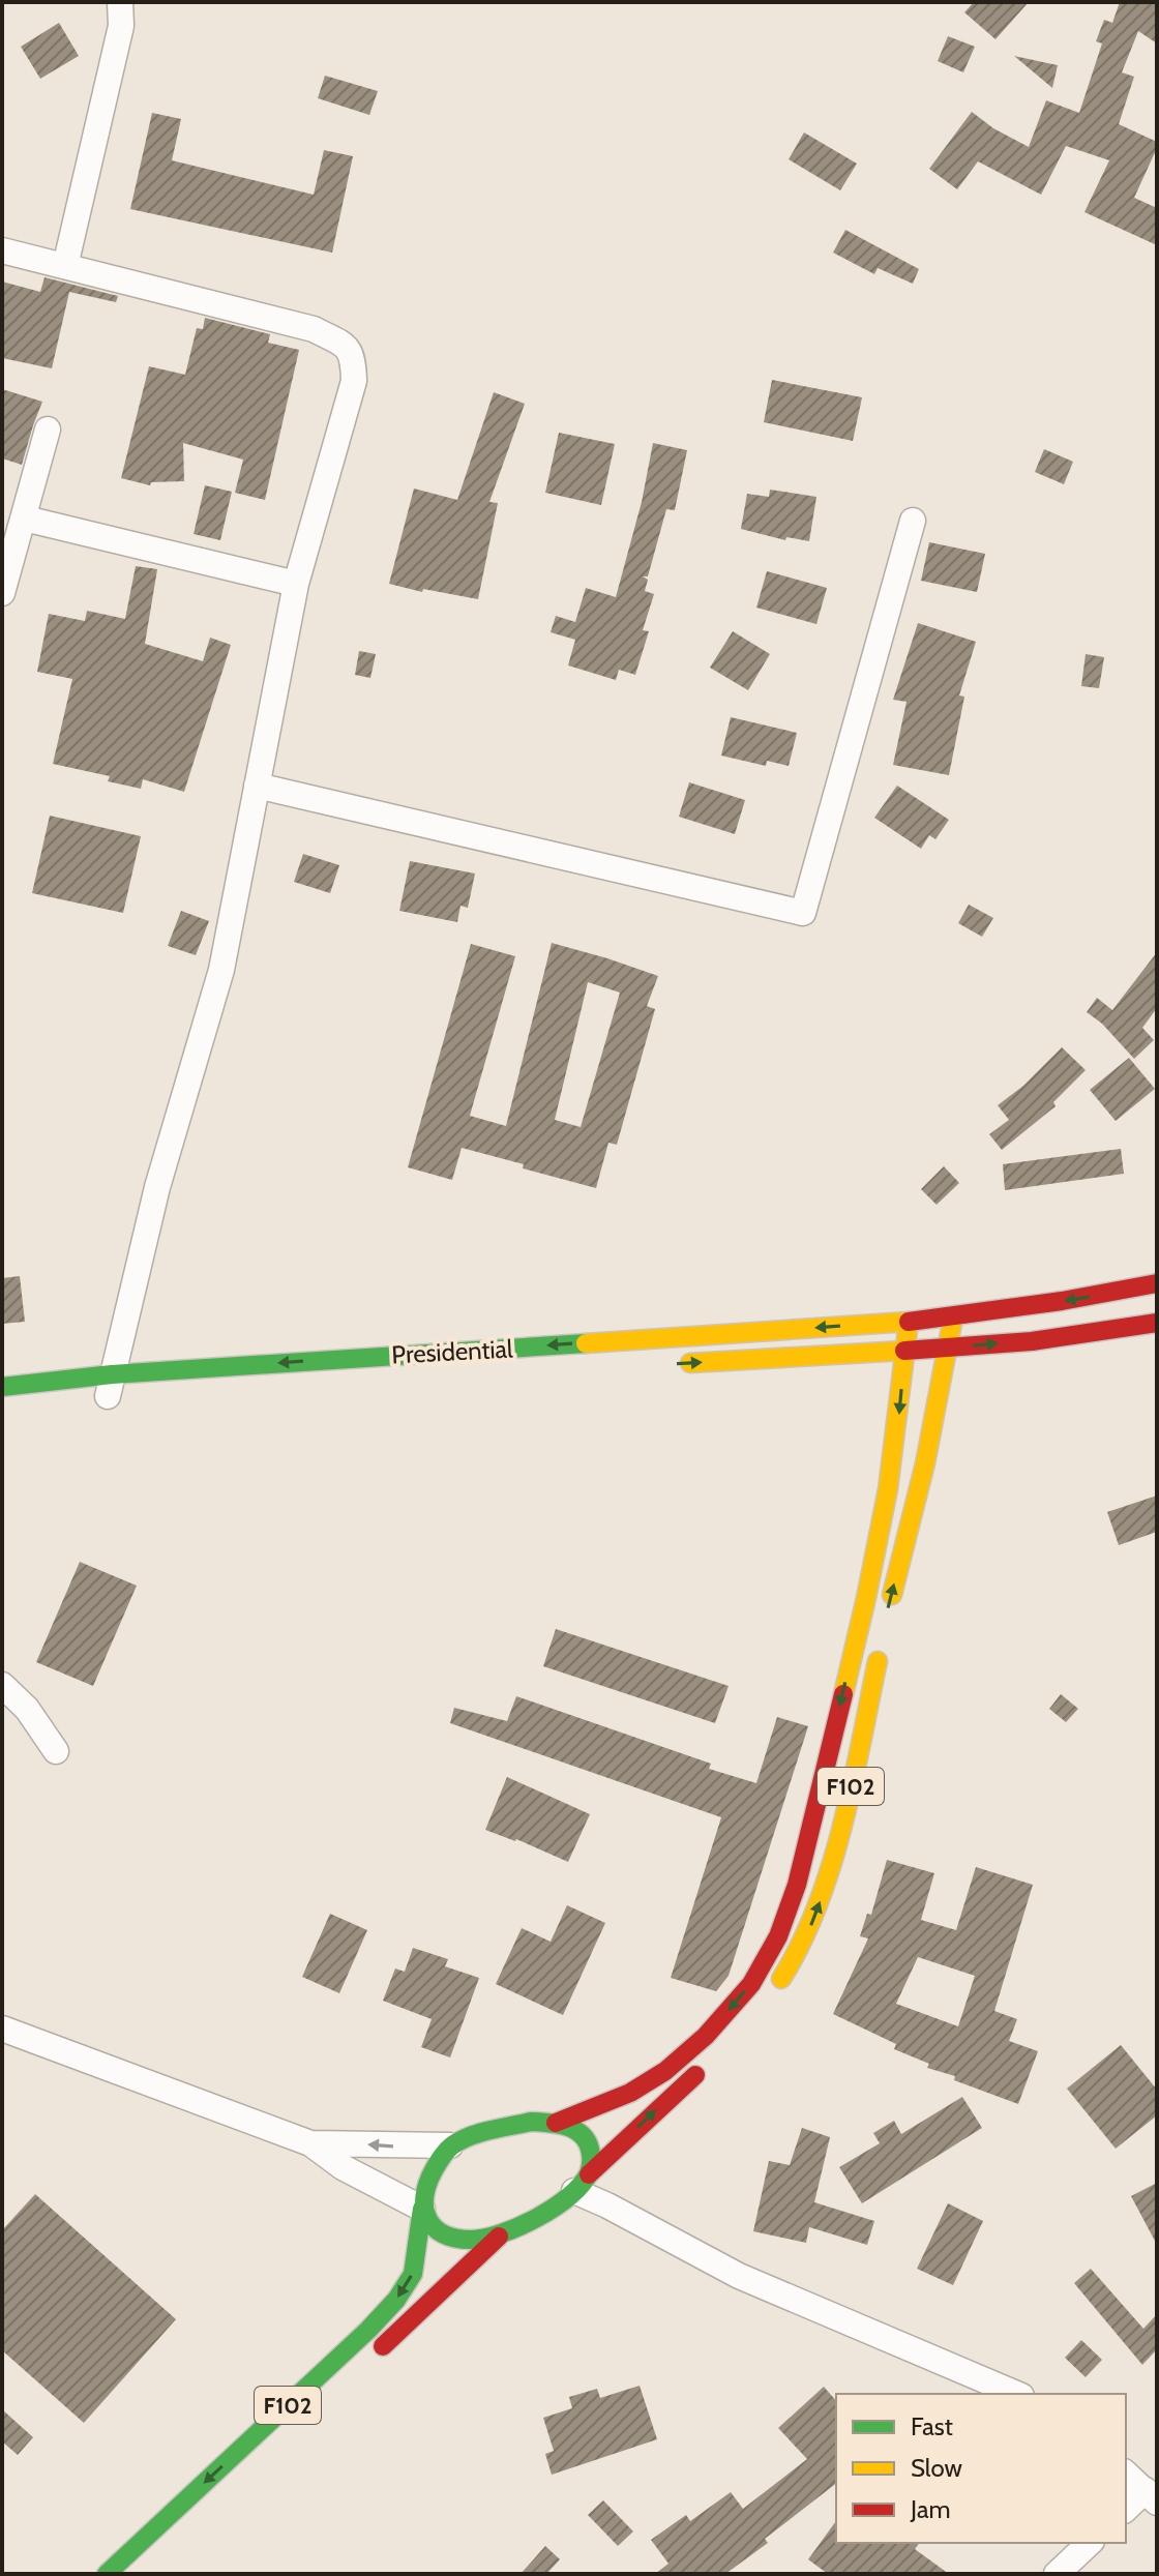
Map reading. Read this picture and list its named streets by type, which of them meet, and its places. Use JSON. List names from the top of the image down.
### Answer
{
  "streets": {
    "main road": ["F102"]
  },
  "legend": ["Fast", "Slow", "Jam"]
}
